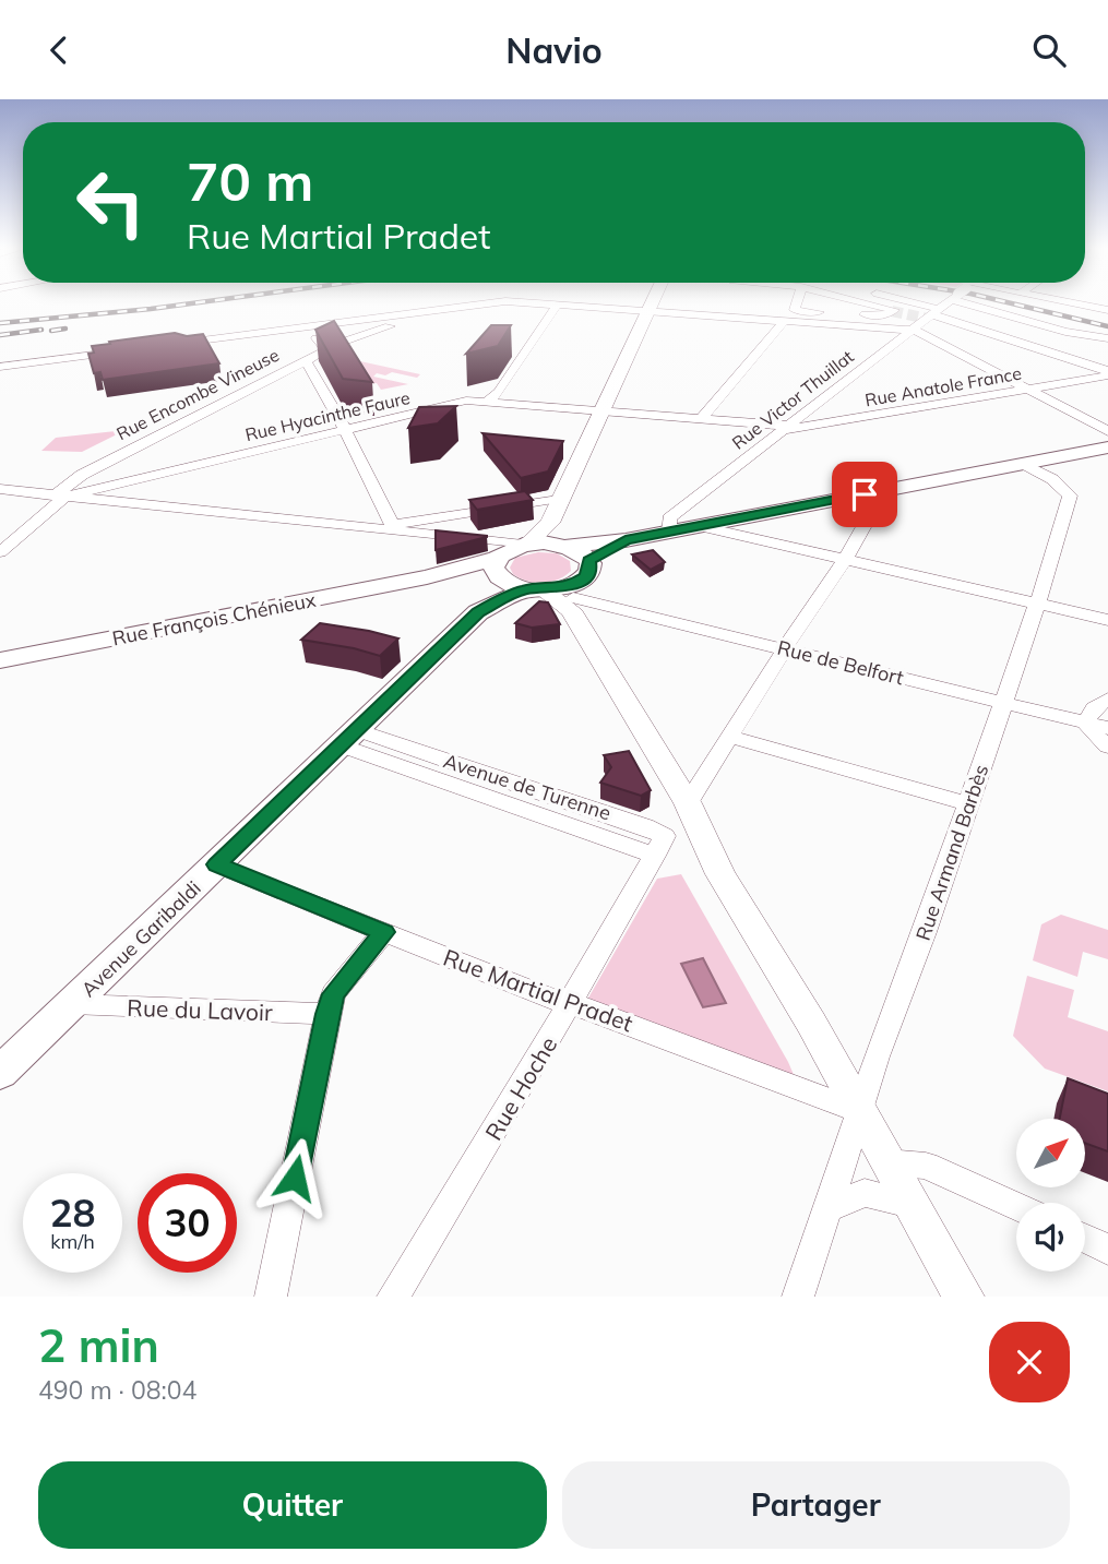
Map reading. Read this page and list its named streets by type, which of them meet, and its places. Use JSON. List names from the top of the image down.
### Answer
{
  "streets": {
    "main road": ["Rue François Chénieux", "Avenue Garibaldi"],
    "street": [
      "Rue Anatole France",
      "Rue Encombe Vineuse",
      "Rue Victor Thuillat",
      "Rue Hyacinthe Faure",
      "Rue de Belfort",
      "Avenue de Turenne",
      "Rue Armand Barbès",
      "Rue Martial Pradet",
      "Rue du Lavoir",
      "Rue Hoche"
    ]
  },
  "crossings": [
    ["Rue Anatole France", "Rue Victor Thuillat"],
    ["Rue Anatole France", "Rue Hyacinthe Faure"],
    ["Rue Encombe Vineuse", "Rue Hyacinthe Faure"],
    ["Rue Victor Thuillat", "Rue Hyacinthe Faure"],
    ["Rue François Chénieux", "Avenue Garibaldi"],
    ["Rue de Belfort", "Rue Armand Barbès"],
    ["Rue de Belfort", "Avenue Garibaldi"],
    ["Rue de Belfort", "Rue Hoche"],
    ["Avenue de Turenne", "Avenue Garibaldi"],
    ["Avenue de Turenne", "Rue Hoche"],
    ["Rue Armand Barbès", "Rue Martial Pradet"],
    ["Avenue Garibaldi", "Rue Martial Pradet"],
    ["Avenue Garibaldi", "Rue du Lavoir"],
    ["Rue Martial Pradet", "Rue Hoche"]
  ],
  "north": "top right",
  "page": {
    "header": "Navio",
    "turn": ["70 m", "Rue Martial Pradet"],
    "speed": "28 km/h",
    "limit": "30",
    "heading": ["2 min", "490 m · 08:04"],
    "buttons": ["Quitter", "Partager"]
  }
}
